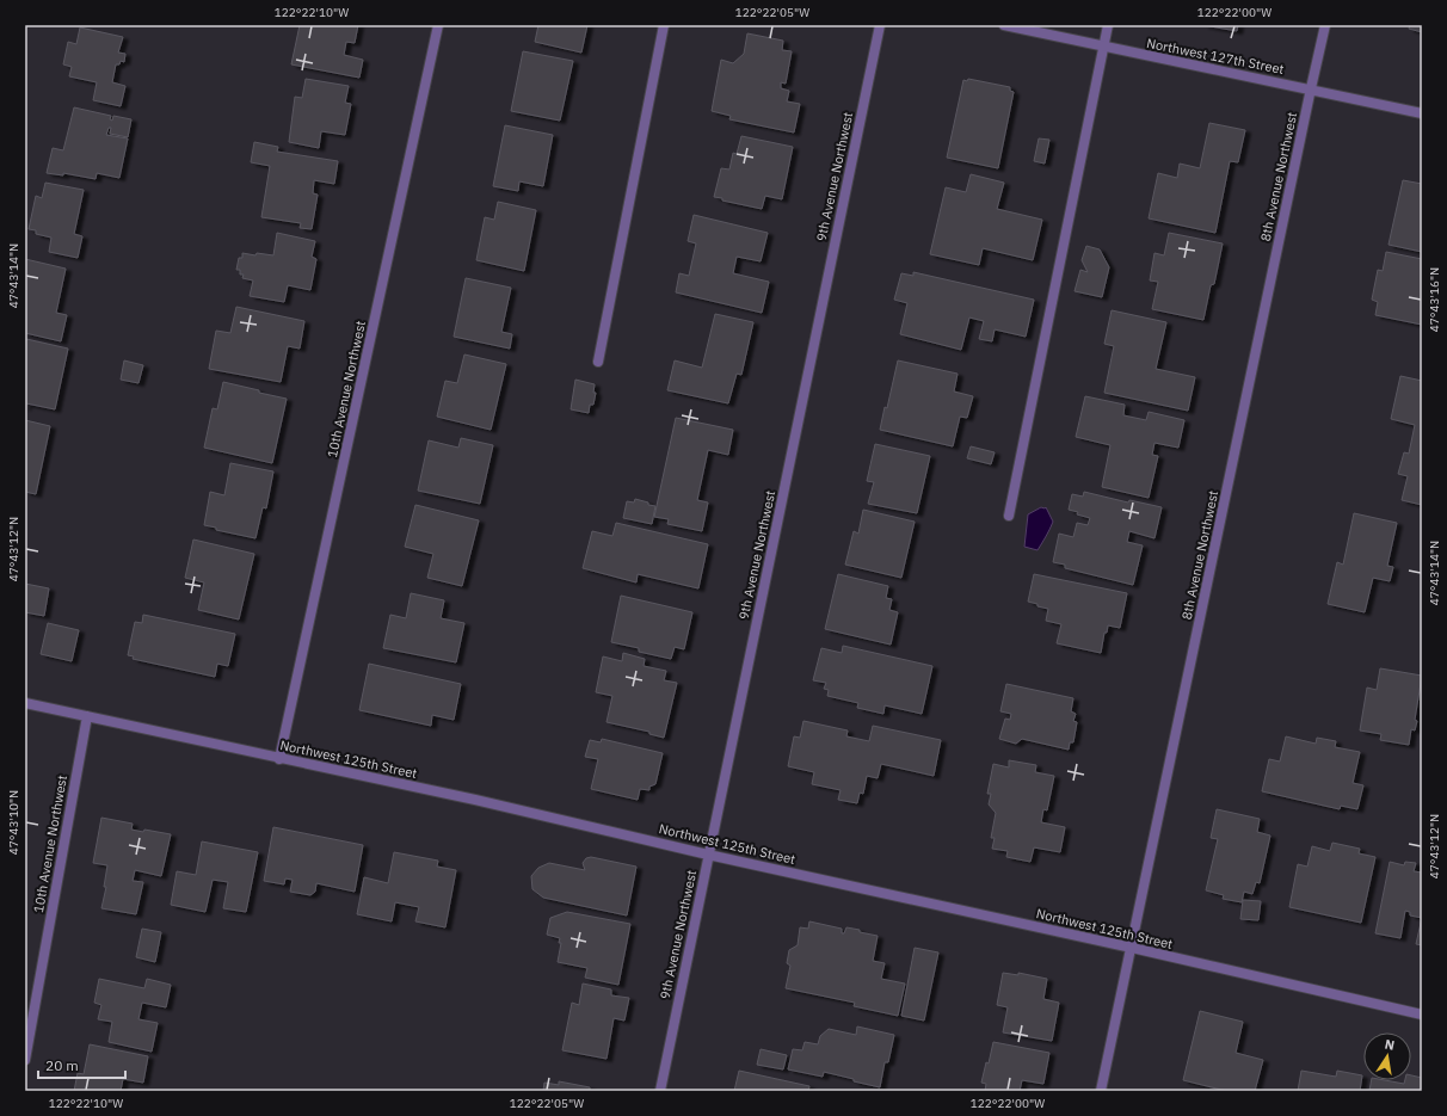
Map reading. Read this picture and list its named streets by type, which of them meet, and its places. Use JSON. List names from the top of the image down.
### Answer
{
  "streets": {
    "street": [
      "Northwest 127th Street",
      "9th Avenue Northwest",
      "8th Avenue Northwest",
      "10th Avenue Northwest",
      "Northwest 125th Street"
    ]
  },
  "crossings": [
    ["Northwest 127th Street", "8th Avenue Northwest"],
    ["9th Avenue Northwest", "Northwest 125th Street"],
    ["8th Avenue Northwest", "Northwest 125th Street"],
    ["10th Avenue Northwest", "Northwest 125th Street"]
  ],
  "scale_bar": "20 m",
  "north": "top",
  "coordinates": [
    "122°22'10\"W",
    "122°22'05\"W",
    "122°22'00\"W",
    "47°43'14\"N",
    "47°43'16\"N",
    "47°43'12\"N",
    "47°43'10\"N"
  ]
}
